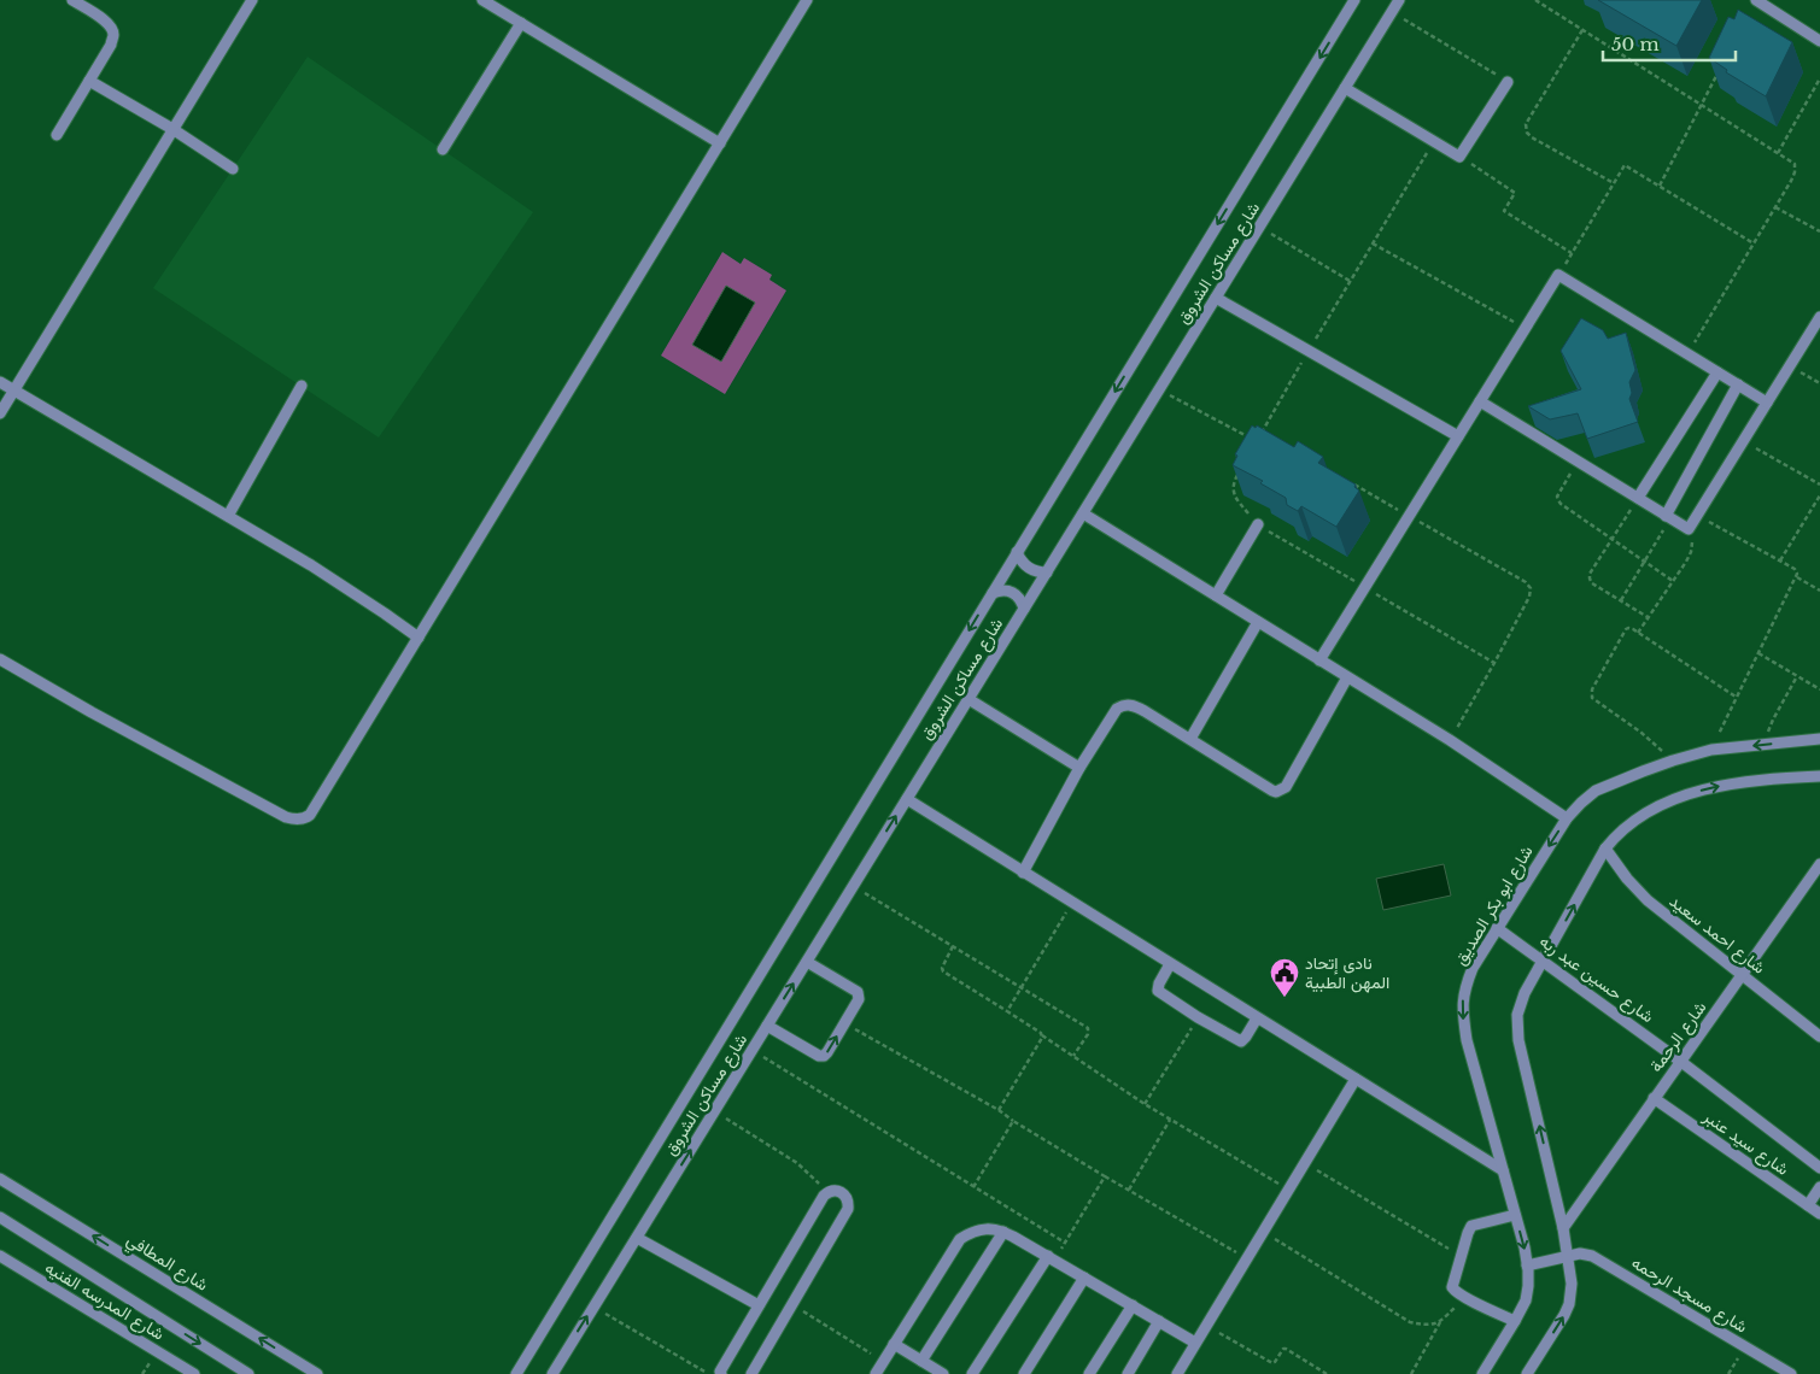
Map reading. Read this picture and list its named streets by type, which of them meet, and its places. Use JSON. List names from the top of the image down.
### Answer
{
  "streets": {
    "street": [
      "شارع مساكن الشروق",
      "شارع ابو بكر الصديق",
      "شارع احمد سعيد",
      "شارع حسين عبد ربه",
      "شارع الرحمة",
      "شارع سيد عنبر",
      "شارع المطافي",
      "شارع مسجد الرحمه",
      "شارع المدرسه الفنيه"
    ]
  },
  "crossings": [
    ["شارع ابو بكر الصديق", "شارع حسين عبد ربه"],
    ["شارع ابو بكر الصديق", "شارع مسجد الرحمه"],
    ["شارع احمد سعيد", "شارع الرحمة"],
    ["شارع حسين عبد ربه", "شارع الرحمة"],
    ["شارع الرحمة", "شارع سيد عنبر"]
  ],
  "places": {
    "public building": ["نادى إتحاد المهن الطبية"]
  },
  "scale_bar": "50 m"
}
